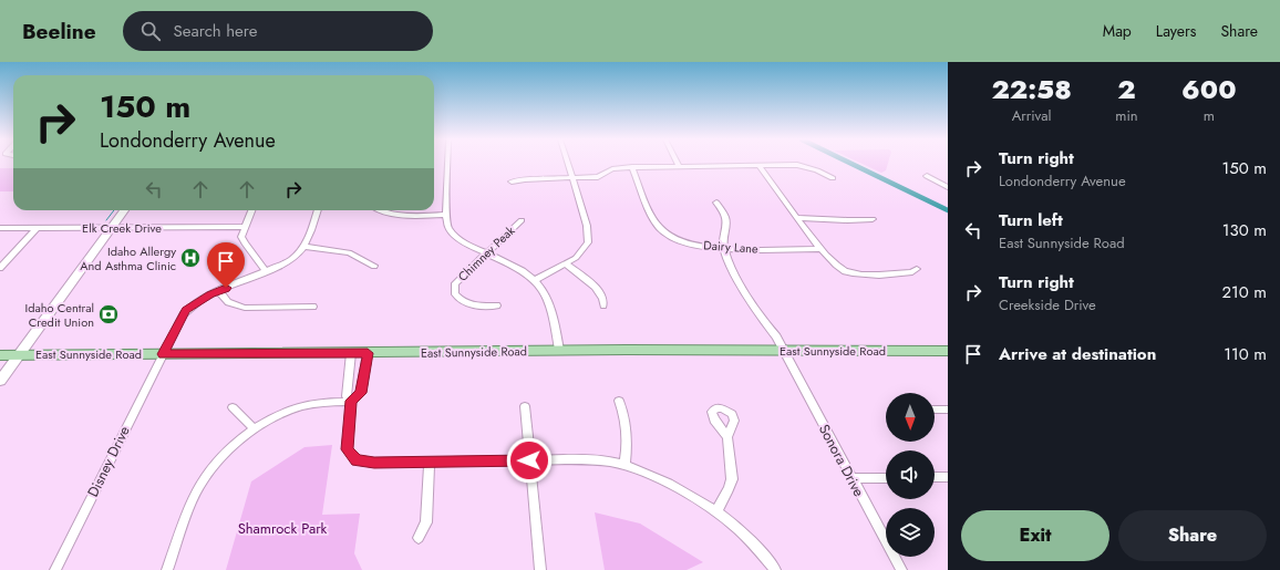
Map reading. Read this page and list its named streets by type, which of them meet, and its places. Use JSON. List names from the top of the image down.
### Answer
{
  "streets": {
    "main road": ["East Sunnyside Road"],
    "street": [
      "Elk Creek Drive",
      "Dairy Lane",
      "Chimney Peak",
      "Sonora Drive",
      "Disney Drive"
    ]
  },
  "crossings": [
    ["Dairy Lane", "Sonora Drive"],
    ["East Sunnyside Road", "Sonora Drive"],
    ["East Sunnyside Road", "Disney Drive"]
  ],
  "parks": ["Shamrock Park"],
  "places": {
    "hospital": ["Idaho Allergy And Asthma Clinic"],
    "bank": ["Idaho Central Credit Union"]
  },
  "north": "bottom",
  "page": {
    "header": "Beeline",
    "search": "Search here",
    "nav": ["Map", "Layers", "Share"],
    "eta": [
      "22:58",
      "Arrival",
      "2",
      "min",
      "600",
      "m"
    ],
    "turn": ["150 m", "Londonderry Avenue"],
    "list": [
      {
        "name": "Turn right",
        "note": "Londonderry Avenue",
        "value": "150 m"
      },
      {
        "name": "Turn left",
        "note": "East Sunnyside Road",
        "value": "130 m"
      },
      {
        "name": "Turn right",
        "note": "Creekside Drive",
        "value": "210 m"
      },
      {
        "name": "Arrive at destination",
        "value": "110 m"
      }
    ],
    "buttons": ["Exit", "Share"]
  }
}
